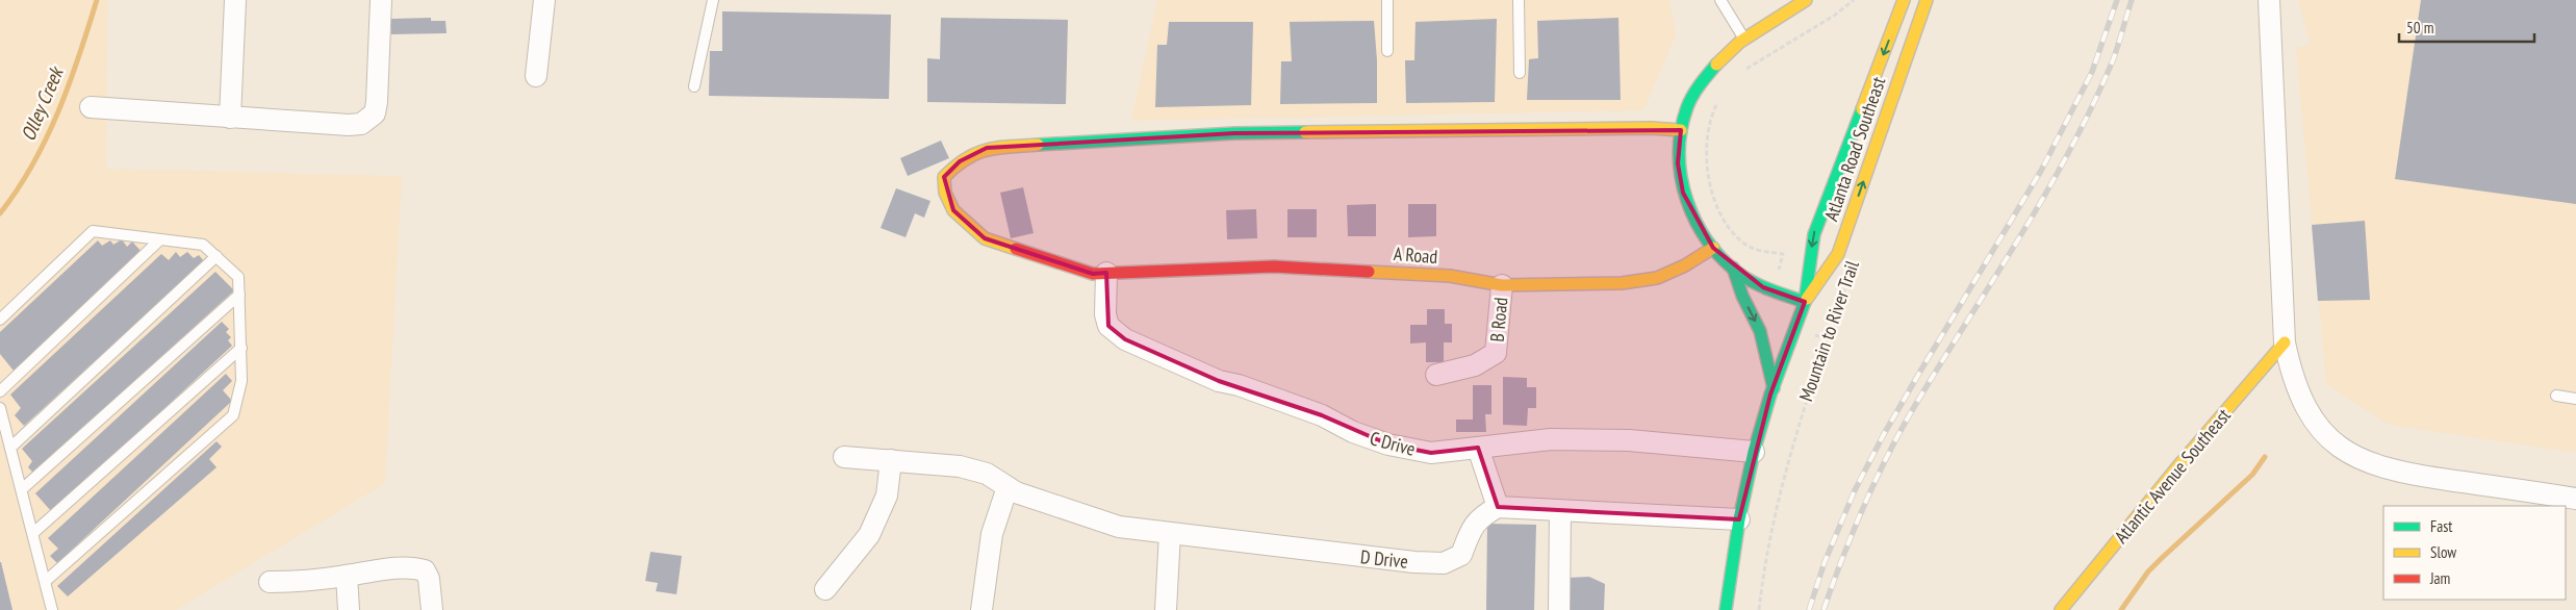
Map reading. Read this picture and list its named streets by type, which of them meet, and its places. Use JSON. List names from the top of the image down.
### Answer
{
  "streets": {
    "street": [
      "Atlanta Road Southeast",
      "A Road",
      "B Road",
      "C Drive",
      "Atlantic Avenue Southeast",
      "D Drive"
    ],
    "path": ["Mountain to River Trail"]
  },
  "crossings": [
    ["Atlanta Road Southeast", "C Drive"],
    ["A Road", "B Road"],
    ["A Road", "C Drive"]
  ],
  "water": ["Olley Creek"],
  "legend": ["Fast", "Slow", "Jam"],
  "scale_bar": "50 m"
}
